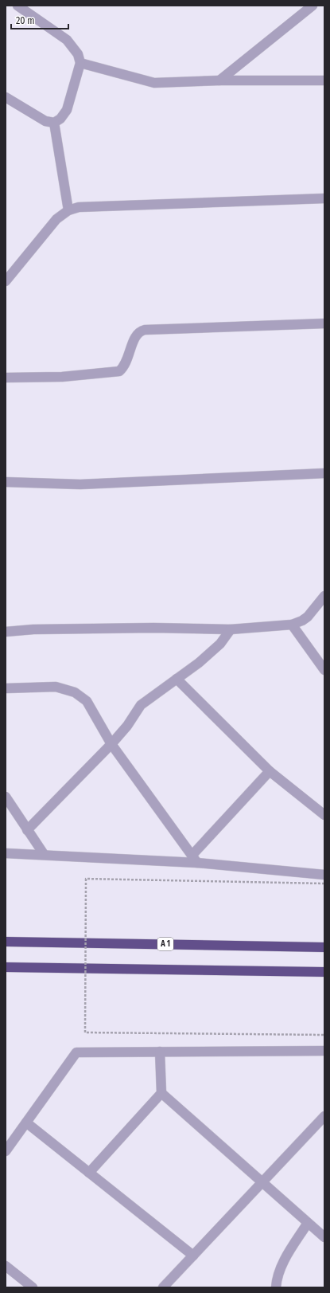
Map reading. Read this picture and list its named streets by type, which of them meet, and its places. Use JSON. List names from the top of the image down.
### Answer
{
  "streets": {
    "highway": ["A 1"]
  },
  "scale_bar": "20 m"
}
